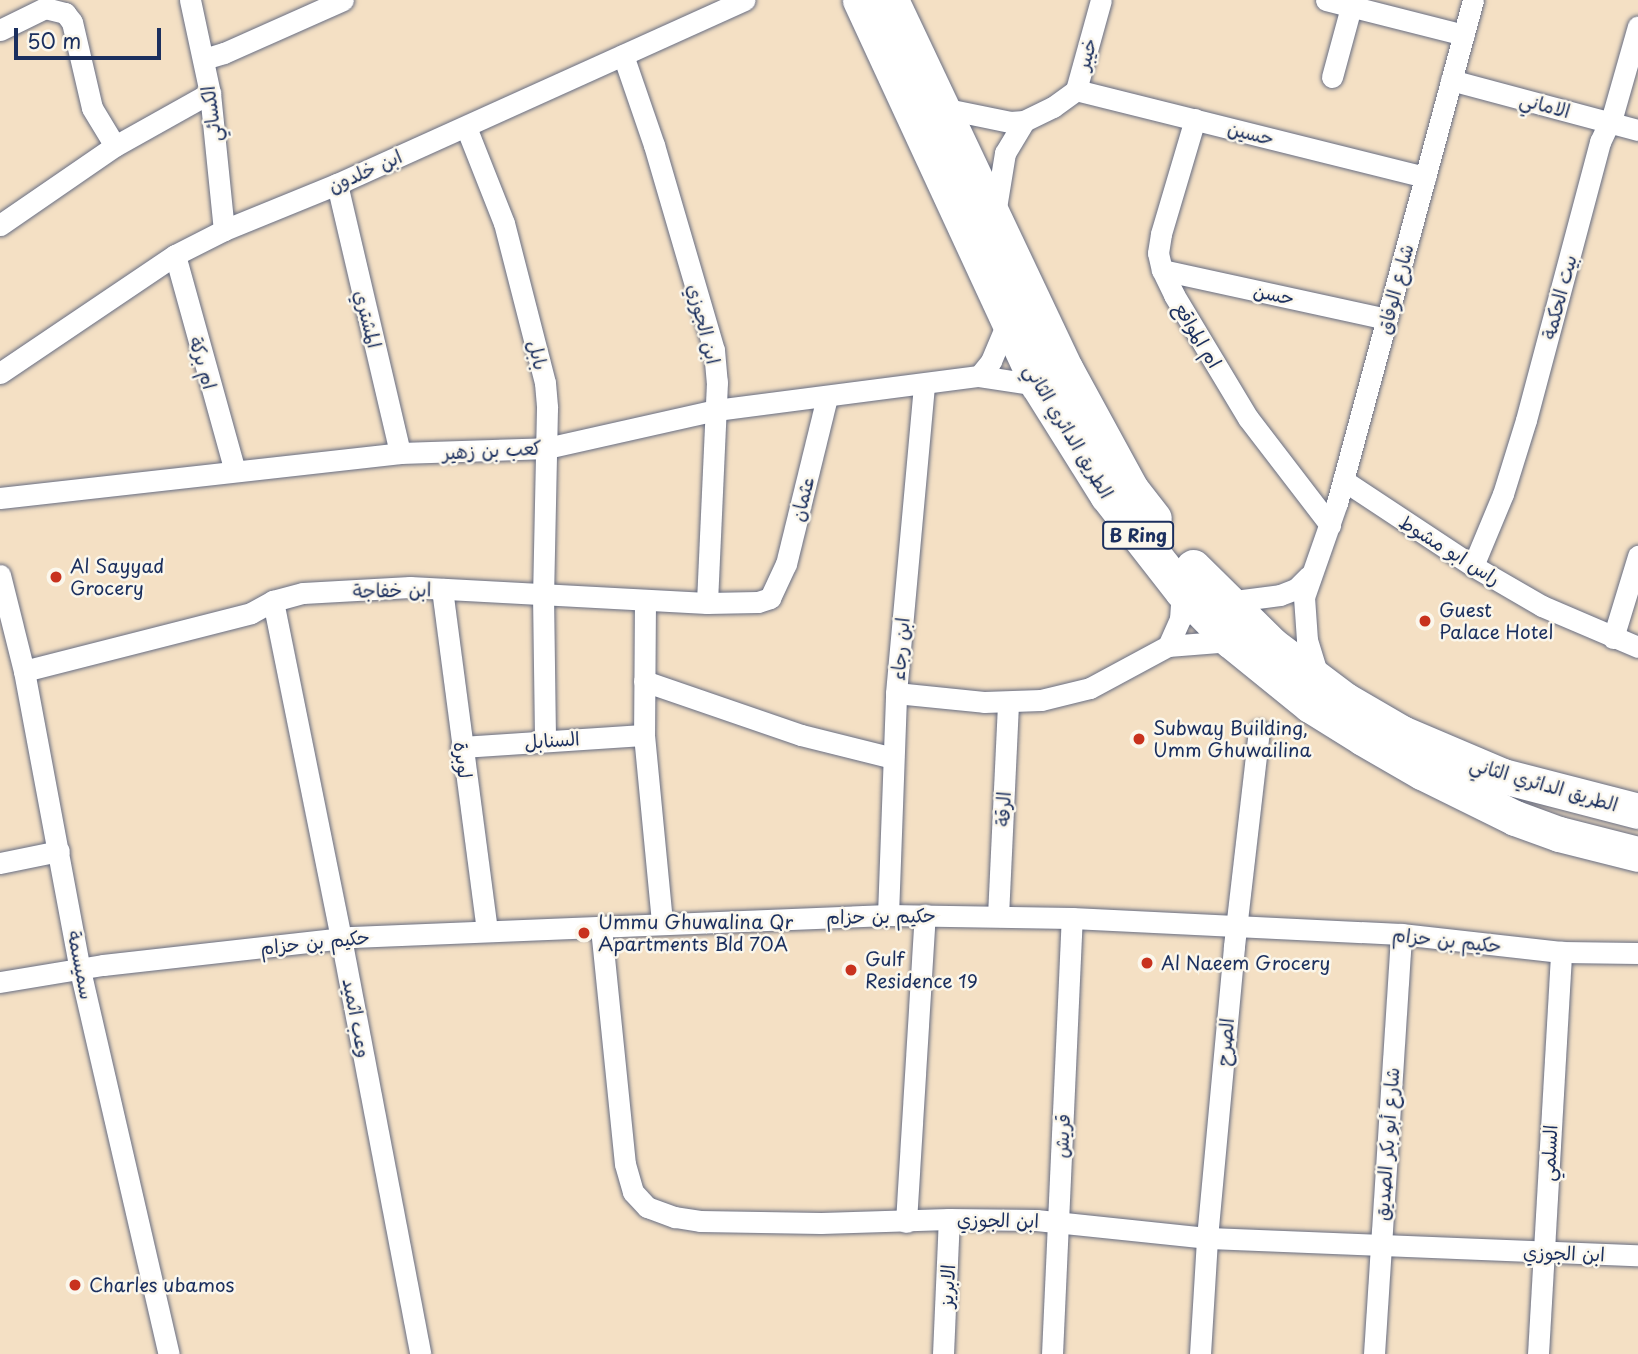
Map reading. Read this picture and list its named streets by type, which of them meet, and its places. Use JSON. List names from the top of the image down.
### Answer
{
  "streets": {
    "main road": ["الطريق الدائري الثاني", "B Ring"],
    "street": [
      "خيبر",
      "الاماني",
      "الكسائي",
      "حسين",
      "ابن خلدون",
      "شارع الوفاق",
      "حسن",
      "بيت الحكمة",
      "المشتري",
      "ابن الجوزي",
      "ام المواقع",
      "بابل",
      "ام بركة",
      "كعب بن زهير",
      "عثمان",
      "راس ابو مشوط",
      "ابن خفاجة",
      "ابن رجاء",
      "السنابل",
      "لوبرة",
      "الرقة",
      "حكيم بن حزام",
      "سميسمة",
      "وعب اثميد",
      "الصرح",
      "قريش",
      "شارع أبو بكر الصديق",
      "السلمي",
      "الابريز"
    ]
  },
  "crossings": [
    ["خيبر", "حسين"],
    ["الاماني", "شارع الوفاق"],
    ["الاماني", "بيت الحكمة"],
    ["الكسائي", "ابن خلدون"],
    ["حسين", "شارع الوفاق"],
    ["حسين", "ام المواقع"],
    ["ابن خلدون", "المشتري"],
    ["ابن خلدون", "ابن الجوزي"],
    ["ابن خلدون", "بابل"],
    ["ابن خلدون", "ام بركة"],
    ["شارع الوفاق", "حسن"],
    ["شارع الوفاق", "ام المواقع"],
    ["شارع الوفاق", "الطريق الدائري الثاني"],
    ["شارع الوفاق", "راس ابو مشوط"],
    ["حسن", "ام المواقع"],
    ["بيت الحكمة", "راس ابو مشوط"],
    ["المشتري", "كعب بن زهير"],
    ["ابن الجوزي", "كعب بن زهير"],
    ["ابن الجوزي", "ابن خفاجة"],
    ["ابن الجوزي", "حكيم بن حزام"],
    ["ابن الجوزي", "الصرح"],
    ["ابن الجوزي", "قريش"],
    ["ابن الجوزي", "شارع أبو بكر الصديق"],
    ["ابن الجوزي", "السلمي"],
    ["ابن الجوزي", "الابريز"],
    ["بابل", "كعب بن زهير"],
    ["بابل", "ابن خفاجة"],
    ["بابل", "السنابل"],
    ["ام بركة", "كعب بن زهير"],
    ["الطريق الدائري الثاني", "كعب بن زهير"],
    ["كعب بن زهير", "عثمان"],
    ["كعب بن زهير", "ابن رجاء"],
    ["عثمان", "ابن خفاجة"],
    ["ابن خفاجة", "لوبرة"],
    ["ابن خفاجة", "سميسمة"],
    ["ابن خفاجة", "وعب اثميد"],
    ["ابن رجاء", "حكيم بن حزام"],
    ["السنابل", "لوبرة"],
    ["لوبرة", "حكيم بن حزام"],
    ["الرقة", "حكيم بن حزام"],
    ["حكيم بن حزام", "سميسمة"],
    ["حكيم بن حزام", "وعب اثميد"],
    ["حكيم بن حزام", "الصرح"],
    ["حكيم بن حزام", "قريش"],
    ["حكيم بن حزام", "شارع أبو بكر الصديق"],
    ["حكيم بن حزام", "السلمي"]
  ],
  "places": [
    "Al Sayyad Grocery",
    "Guest Palace Hotel",
    "Subway Building, Umm Ghuwailina",
    "Ummu Ghuwalina Qr Apartments Bld 70A",
    "Al Naeem Grocery",
    "Gulf Residence 19",
    "Charles ubamos"
  ],
  "scale_bar": "50 m"
}
